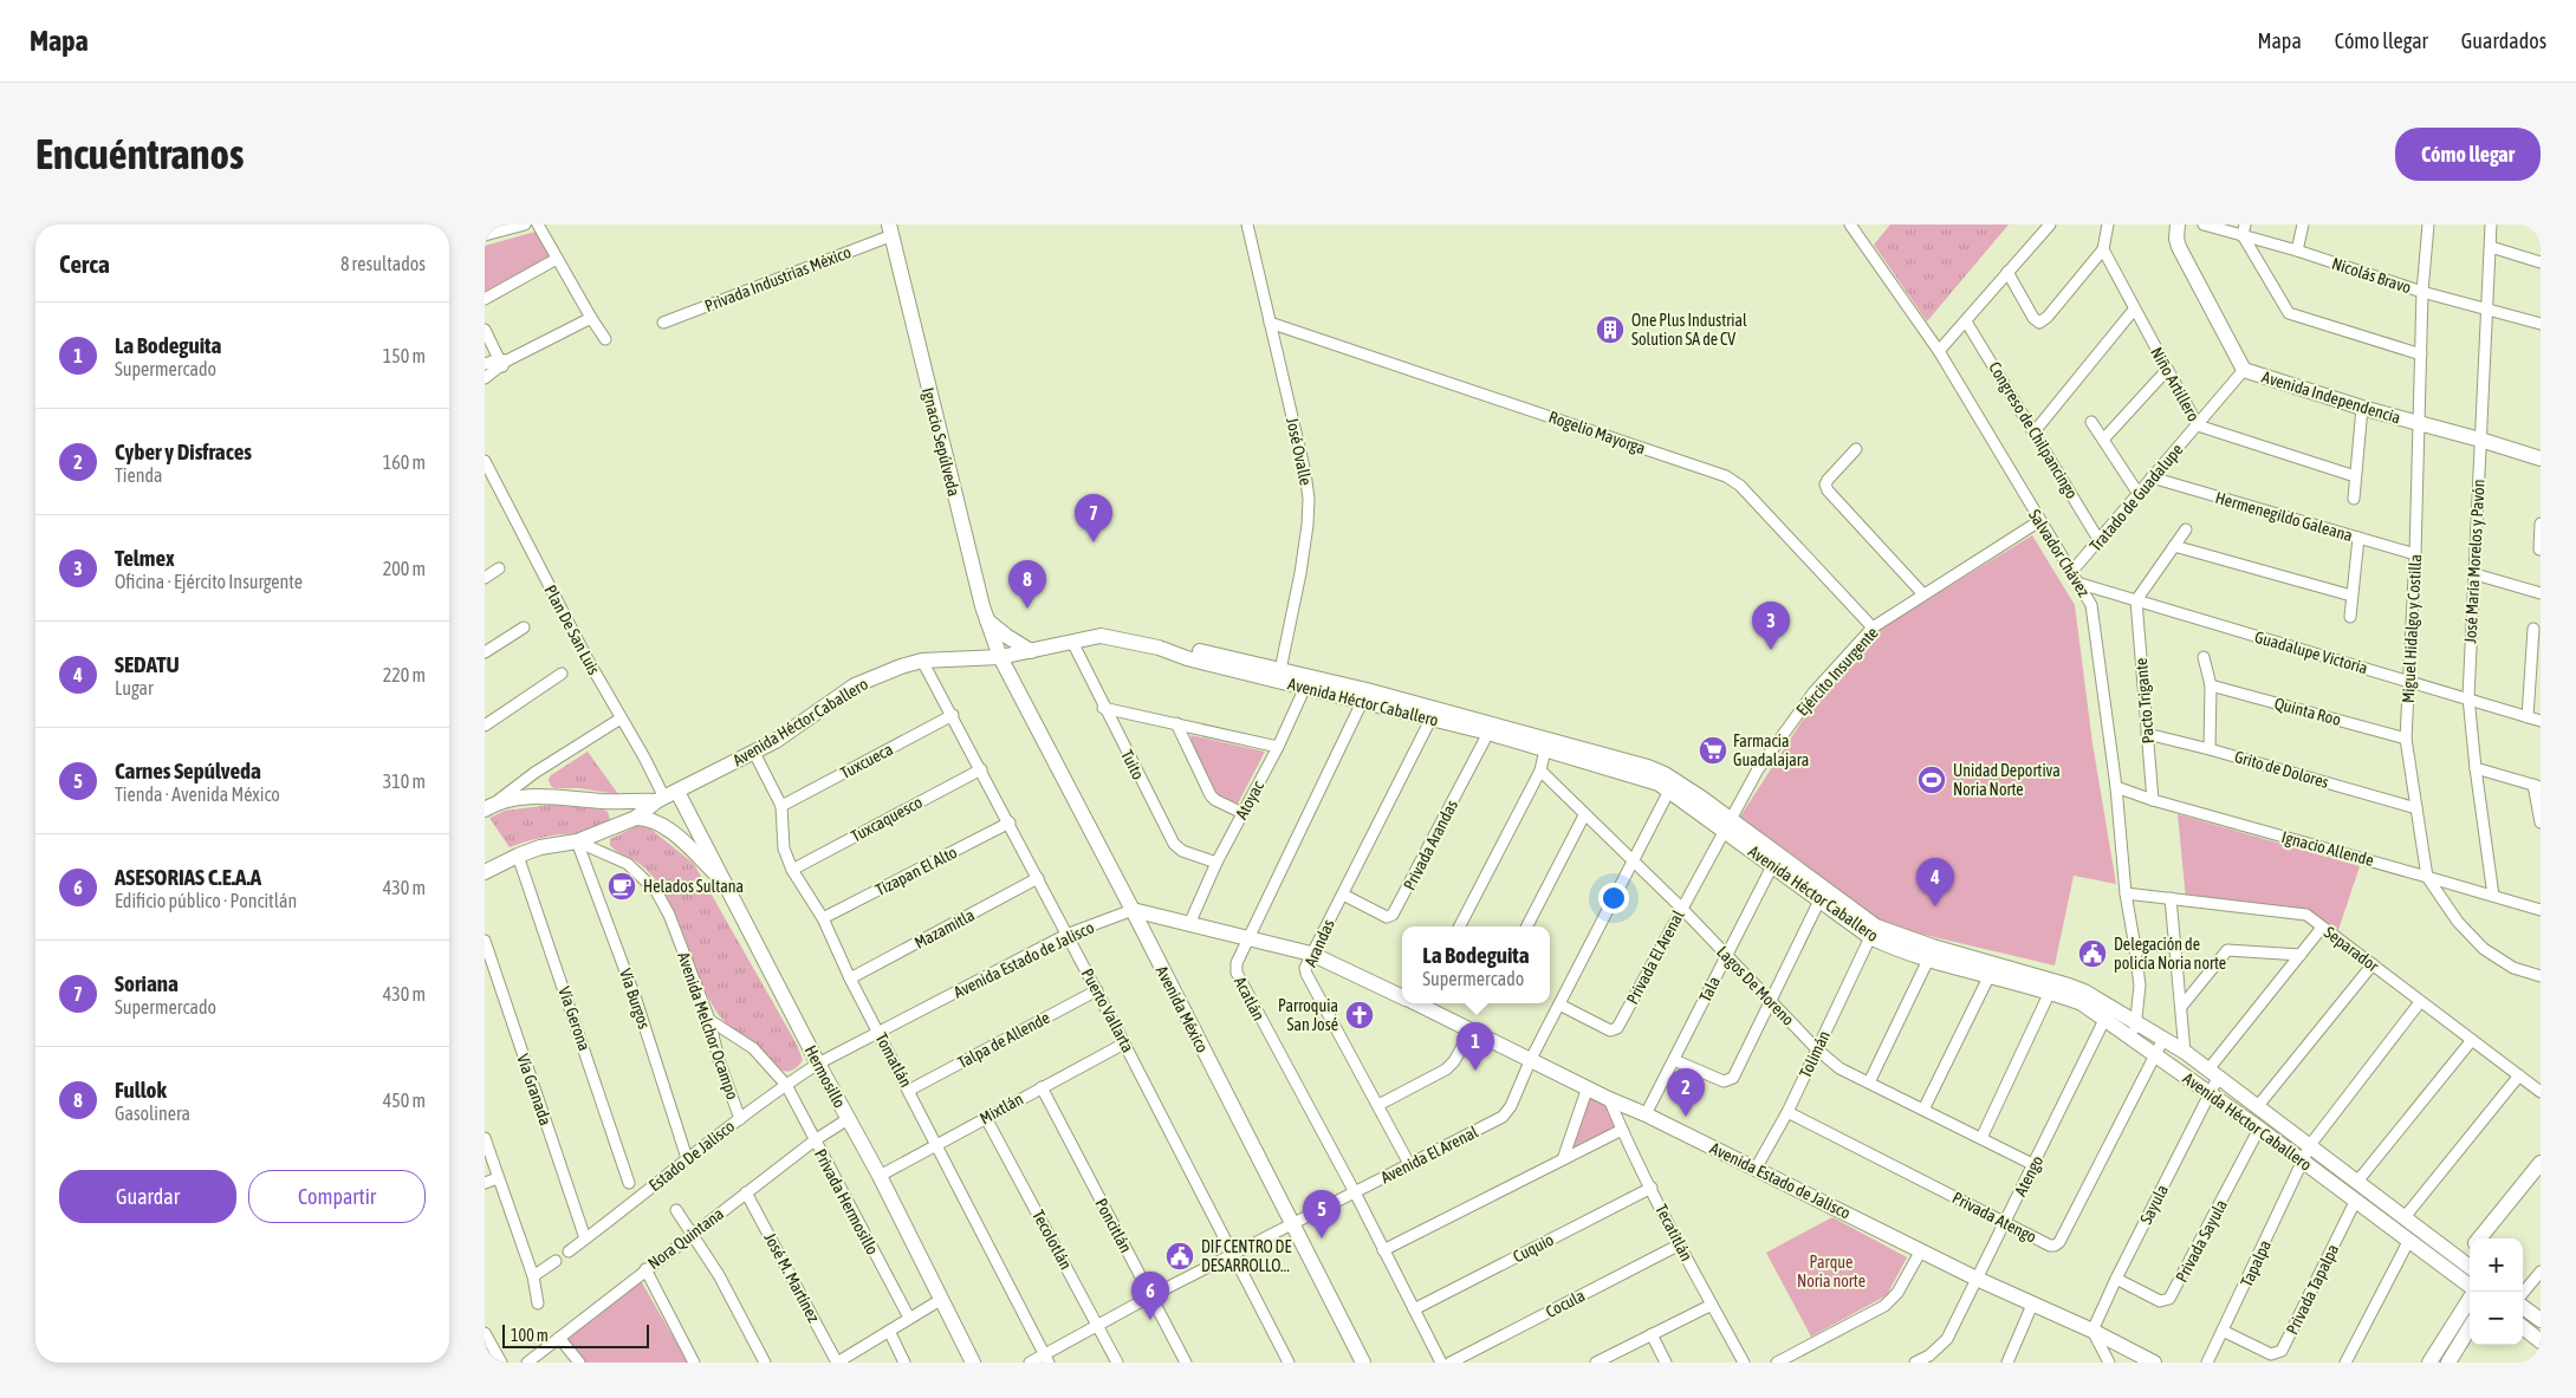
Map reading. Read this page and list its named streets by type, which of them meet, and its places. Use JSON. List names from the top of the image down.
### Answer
{
  "streets": {
    "main road": [
      "Avenida Independencia",
      "Ignacio Sepúlveda",
      "Avenida Héctor Caballero",
      "Avenida Estado de Jalisco",
      "Avenida México",
      "Hermosillo"
    ],
    "street": [
      "Nicolás Bravo",
      "Privada Industrias México",
      "Niño Artillero",
      "Congreso de Chilpancingo",
      "Rogelio Mayorga",
      "José Ovalle",
      "Tratado de Guadalupe",
      "Hermenegildo Galeana",
      "Salvador Chávez",
      "José María Morelos y Pavón",
      "Miguel Hidalgo y Costilla",
      "Plan De San Luis",
      "Guadalupe Victoria",
      "Ejército Insurgente",
      "Pacto Trigante",
      "Quinta Roo",
      "Tuxcueca",
      "Tuito",
      "Grito de Dolores",
      "Atoyac",
      "Tuxcaquesco",
      "Privada Arandas",
      "Ignacio Allende",
      "Tizapan El Alto",
      "Mazamitla",
      "Arandas",
      "Separador",
      "Privada El Arenal",
      "Lagos De Moreno",
      "Tala",
      "Vía Burgos",
      "Acatlán",
      "Puerto Vallarta",
      "Vía Gerona",
      "Avenida Melchor Ocampo",
      "Talpa de Allende",
      "Tolimán",
      "Tomatlán",
      "Vía Granada",
      "Mixtlán",
      "Avenida El Arenal",
      "Estado De Jalisco",
      "Atengo",
      "Privada Hermosillo",
      "Sayula",
      "Privada Atengo",
      "Poncitlán",
      "Tecatitlán",
      "Nora Quintana",
      "Tecolotlán",
      "Privada Sayula",
      "Cuquio",
      "Tapalpa",
      "José M. Martínez",
      "Privada Tapalpa",
      "Cocula"
    ]
  },
  "crossings": [
    ["Nicolás Bravo", "José María Morelos y Pavón"],
    ["Nicolás Bravo", "Miguel Hidalgo y Costilla"],
    ["Privada Industrias México", "Ignacio Sepúlveda"],
    ["Niño Artillero", "Tratado de Guadalupe"],
    ["Avenida Independencia", "Tratado de Guadalupe"],
    ["Avenida Independencia", "José María Morelos y Pavón"],
    ["Avenida Independencia", "Miguel Hidalgo y Costilla"],
    ["Congreso de Chilpancingo", "Tratado de Guadalupe"],
    ["Rogelio Mayorga", "José Ovalle"],
    ["Rogelio Mayorga", "Ejército Insurgente"],
    ["Ignacio Sepúlveda", "Avenida Héctor Caballero"],
    ["Ignacio Sepúlveda", "Avenida México"],
    ["José Ovalle", "Avenida Héctor Caballero"],
    ["Tratado de Guadalupe", "Hermenegildo Galeana"],
    ["Tratado de Guadalupe", "Salvador Chávez"],
    ["Hermenegildo Galeana", "Miguel Hidalgo y Costilla"],
    ["Salvador Chávez", "Guadalupe Victoria"],
    ["Salvador Chávez", "Ejército Insurgente"],
    ["Salvador Chávez", "Avenida Héctor Caballero"],
    ["Salvador Chávez", "Ignacio Allende"],
    ["Salvador Chávez", "Separador"],
    ["José María Morelos y Pavón", "Guadalupe Victoria"],
    ["José María Morelos y Pavón", "Ignacio Allende"],
    ["Miguel Hidalgo y Costilla", "Guadalupe Victoria"],
    ["Miguel Hidalgo y Costilla", "Quinta Roo"],
    ["Miguel Hidalgo y Costilla", "Grito de Dolores"],
    ["Miguel Hidalgo y Costilla", "Ignacio Allende"],
    ["Plan De San Luis", "Avenida Héctor Caballero"],
    ["Plan De San Luis", "Hermosillo"],
    ["Guadalupe Victoria", "Pacto Trigante"],
    ["Ejército Insurgente", "Avenida Héctor Caballero"],
    ["Ejército Insurgente", "Privada El Arenal"],
    ["Pacto Trigante", "Grito de Dolores"],
    ["Pacto Trigante", "Ignacio Allende"],
    ["Avenida Héctor Caballero", "Tuito"],
    ["Avenida Héctor Caballero", "Atoyac"],
    ["Avenida Héctor Caballero", "Privada Arandas"],
    ["Avenida Héctor Caballero", "Arandas"],
    ["Avenida Héctor Caballero", "Privada El Arenal"],
    ["Avenida Héctor Caballero", "Tala"],
    ["Avenida Héctor Caballero", "Acatlán"],
    ["Avenida Héctor Caballero", "Avenida México"],
    ["Avenida Héctor Caballero", "Puerto Vallarta"],
    ["Avenida Héctor Caballero", "Tolimán"],
    ["Avenida Héctor Caballero", "Tomatlán"],
    ["Avenida Héctor Caballero", "Hermosillo"],
    ["Avenida Héctor Caballero", "Avenida El Arenal"],
    ["Avenida Héctor Caballero", "Atengo"],
    ["Avenida Héctor Caballero", "Sayula"],
    ["Avenida Héctor Caballero", "Privada Atengo"],
    ["Avenida Héctor Caballero", "Privada Sayula"],
    ["Avenida Héctor Caballero", "Tapalpa"],
    ["Avenida Héctor Caballero", "Privada Tapalpa"],
    ["Tuxcueca", "Puerto Vallarta"],
    ["Tuxcueca", "Tomatlán"],
    ["Tuito", "Atoyac"],
    ["Atoyac", "Avenida Estado de Jalisco"],
    ["Tuxcaquesco", "Puerto Vallarta"],
    ["Tuxcaquesco", "Tomatlán"],
    ["Privada Arandas", "Arandas"],
    ["Tizapan El Alto", "Puerto Vallarta"],
    ["Tizapan El Alto", "Tomatlán"],
    ["Mazamitla", "Puerto Vallarta"],
    ["Mazamitla", "Tomatlán"],
    ["Arandas", "Avenida Estado de Jalisco"],
    ["Arandas", "Avenida El Arenal"],
    ["Separador", "Sayula"],
    ["Separador", "Tapalpa"],
    ["Privada El Arenal", "Lagos De Moreno"],
    ["Privada El Arenal", "Avenida El Arenal"],
    ["Avenida Estado de Jalisco", "Tala"],
    ["Avenida Estado de Jalisco", "Acatlán"],
    ["Avenida Estado de Jalisco", "Avenida México"],
    ["Avenida Estado de Jalisco", "Puerto Vallarta"],
    ["Avenida Estado de Jalisco", "Tolimán"],
    ["Avenida Estado de Jalisco", "Tomatlán"],
    ["Avenida Estado de Jalisco", "Hermosillo"],
    ["Avenida Estado de Jalisco", "Avenida El Arenal"],
    ["Avenida Estado de Jalisco", "Estado De Jalisco"],
    ["Avenida Estado de Jalisco", "Atengo"],
    ["Avenida Estado de Jalisco", "Sayula"],
    ["Avenida Estado de Jalisco", "Tecatitlán"],
    ["Lagos De Moreno", "Tala"],
    ["Lagos De Moreno", "Tolimán"],
    ["Lagos De Moreno", "Avenida El Arenal"],
    ["Lagos De Moreno", "Atengo"],
    ["Vía Burgos", "Avenida Melchor Ocampo"],
    ["Vía Burgos", "Estado De Jalisco"],
    ["Acatlán", "Avenida El Arenal"],
    ["Acatlán", "Cuquio"],
    ["Avenida México", "Avenida El Arenal"],
    ["Puerto Vallarta", "Talpa de Allende"],
    ["Puerto Vallarta", "Mixtlán"],
    ["Puerto Vallarta", "Avenida El Arenal"],
    ["Avenida Melchor Ocampo", "Estado De Jalisco"],
    ["Avenida Melchor Ocampo", "Privada Hermosillo"],
    ["Talpa de Allende", "Tomatlán"],
    ["Tolimán", "Privada Atengo"],
    ["Tomatlán", "Mixtlán"],
    ["Tomatlán", "Avenida El Arenal"],
    ["Hermosillo", "Mixtlán"],
    ["Hermosillo", "Estado De Jalisco"],
    ["Hermosillo", "Nora Quintana"],
    ["Vía Granada", "Estado De Jalisco"],
    ["Mixtlán", "Poncitlán"],
    ["Mixtlán", "Tecolotlán"],
    ["Avenida El Arenal", "Poncitlán"],
    ["Avenida El Arenal", "Tecolotlán"],
    ["Estado De Jalisco", "Privada Hermosillo"],
    ["Atengo", "Privada Atengo"],
    ["Privada Hermosillo", "Nora Quintana"],
    ["Sayula", "Privada Sayula"],
    ["Tecatitlán", "Cuquio"],
    ["Tecatitlán", "Cocula"],
    ["Nora Quintana", "José M. Martínez"],
    ["Tapalpa", "Privada Tapalpa"]
  ],
  "parks": ["Parque Noria norte"],
  "places": {
    "building": ["One Plus Industrial Solution SA de CV"],
    "supermarket": ["Farmacia Guadalajara"],
    "sports": ["Unidad Deportiva Noria Norte"],
    "cafe": ["Helados Sultana"],
    "public building": ["Delegación de policía Noria norte", "DIF CENTRO DE DESARROLLO…"],
    "church": ["Parroquia San José"]
  },
  "scale_bar": "100 m",
  "page": {
    "header": "Mapa",
    "nav": ["Mapa", "Cómo llegar", "Guardados"],
    "buttons": [
      "Cómo llegar",
      ["Guardar", "Compartir"]
    ],
    "title": "Encuéntranos",
    "heading": ["Cerca", "8 resultados"],
    "list": [
      {
        "mark": "1",
        "name": "La Bodeguita",
        "note": "Supermercado",
        "value": "150 m"
      },
      {
        "mark": "2",
        "name": "Cyber y Disfraces",
        "note": "Tienda",
        "value": "160 m"
      },
      {
        "mark": "3",
        "name": "Telmex",
        "note": "Oficina · Ejército Insurgente",
        "value": "200 m"
      },
      {
        "mark": "4",
        "name": "SEDATU",
        "note": "Lugar",
        "value": "220 m"
      },
      {
        "mark": "5",
        "name": "Carnes Sepúlveda",
        "note": "Tienda · Avenida México",
        "value": "310 m"
      },
      {
        "mark": "6",
        "name": "ASESORIAS C.E.A.A",
        "note": "Edificio público · Poncitlán",
        "value": "430 m"
      },
      {
        "mark": "7",
        "name": "Soriana",
        "note": "Supermercado",
        "value": "430 m"
      },
      {
        "mark": "8",
        "name": "Fullok",
        "note": "Gasolinera",
        "value": "450 m"
      }
    ],
    "pins": [
      "7",
      "8",
      "3",
      "4",
      "1",
      "2",
      "5",
      "6"
    ],
    "popup": ["La Bodeguita", "Supermercado"],
    "map_buttons": ["+", "−"],
    "scale": "100 m"
  }
}
